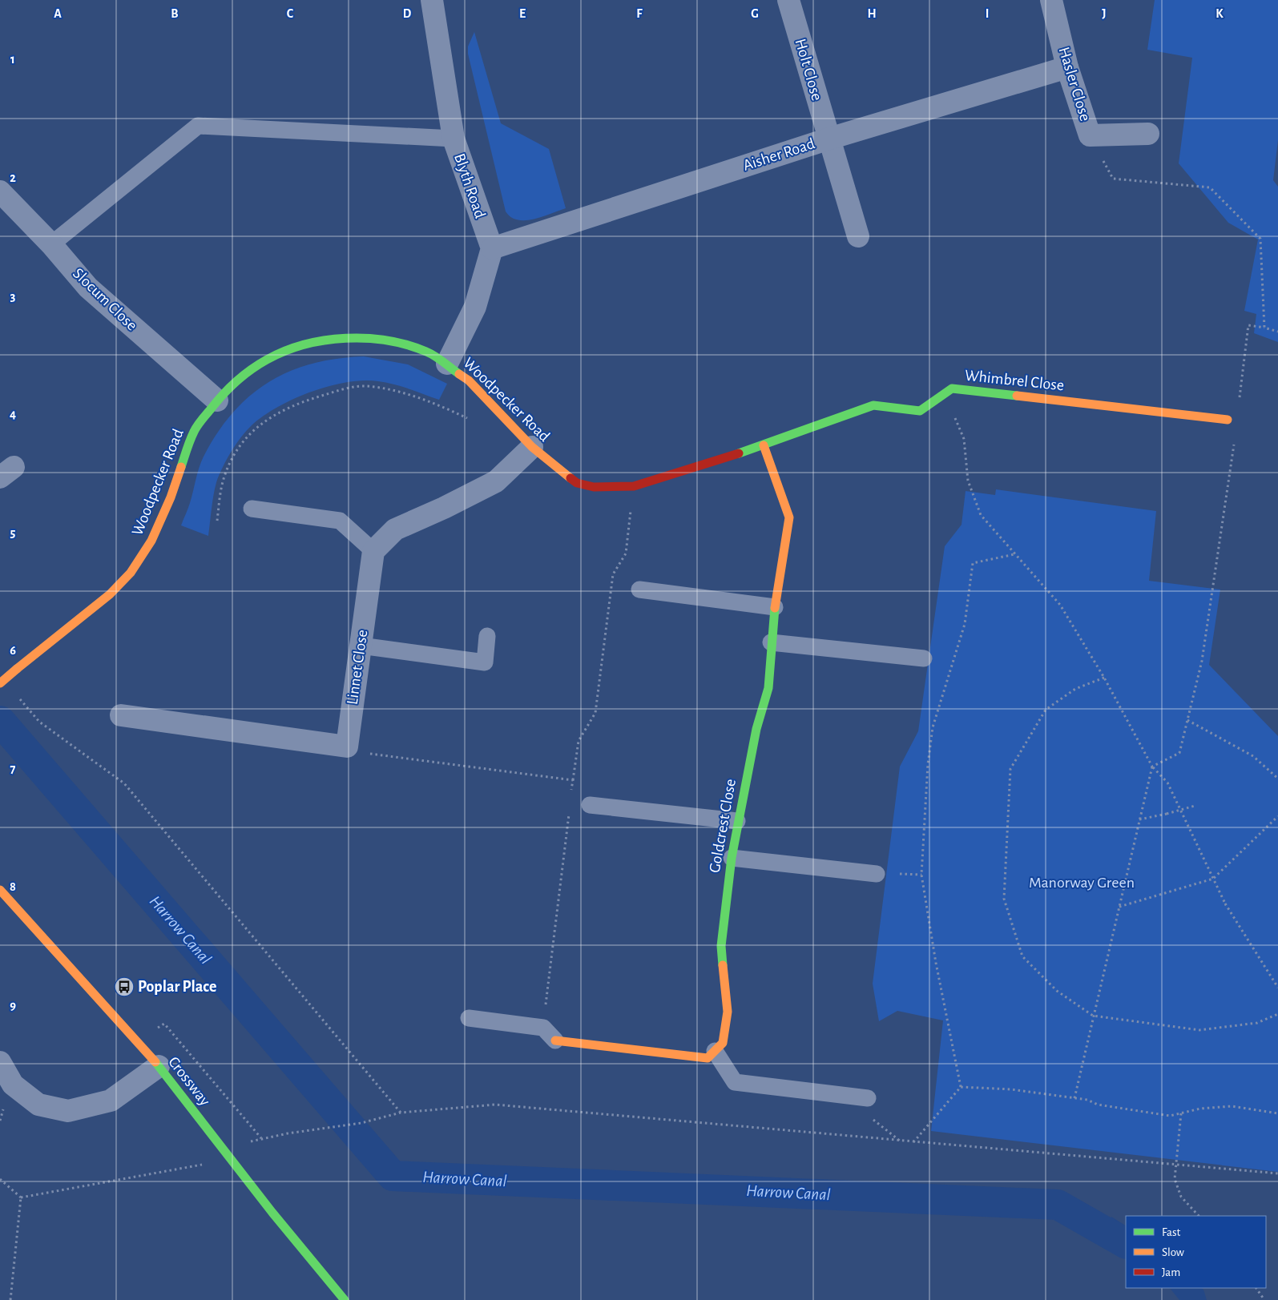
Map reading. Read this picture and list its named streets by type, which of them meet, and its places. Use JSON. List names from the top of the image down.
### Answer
{
  "streets": {
    "street": [
      "Holt Close",
      "Hasler Close",
      "Aisher Road",
      "Blyth Road",
      "Slocum Close",
      "Whimbrel Close",
      "Woodpecker Road",
      "Linnet Close",
      "Goldcrest Close",
      "Crossway"
    ]
  },
  "crossings": [
    ["Holt Close", "Aisher Road"],
    ["Hasler Close", "Aisher Road"],
    ["Aisher Road", "Blyth Road"],
    ["Slocum Close", "Woodpecker Road"],
    ["Whimbrel Close", "Woodpecker Road"],
    ["Whimbrel Close", "Goldcrest Close"],
    ["Woodpecker Road", "Goldcrest Close"]
  ],
  "water": ["Harrow Canal"],
  "parks": ["Manorway Green"],
  "places": {
    "bus stop": ["Poplar Place"]
  },
  "legend": ["Fast", "Slow", "Jam"],
  "grid": {
    "columns": [
      "A",
      "B",
      "C",
      "D",
      "E",
      "F",
      "G",
      "H",
      "I",
      "J",
      "K"
    ],
    "rows": [
      "1",
      "2",
      "3",
      "4",
      "5",
      "6",
      "7",
      "8",
      "9"
    ]
  }
}
